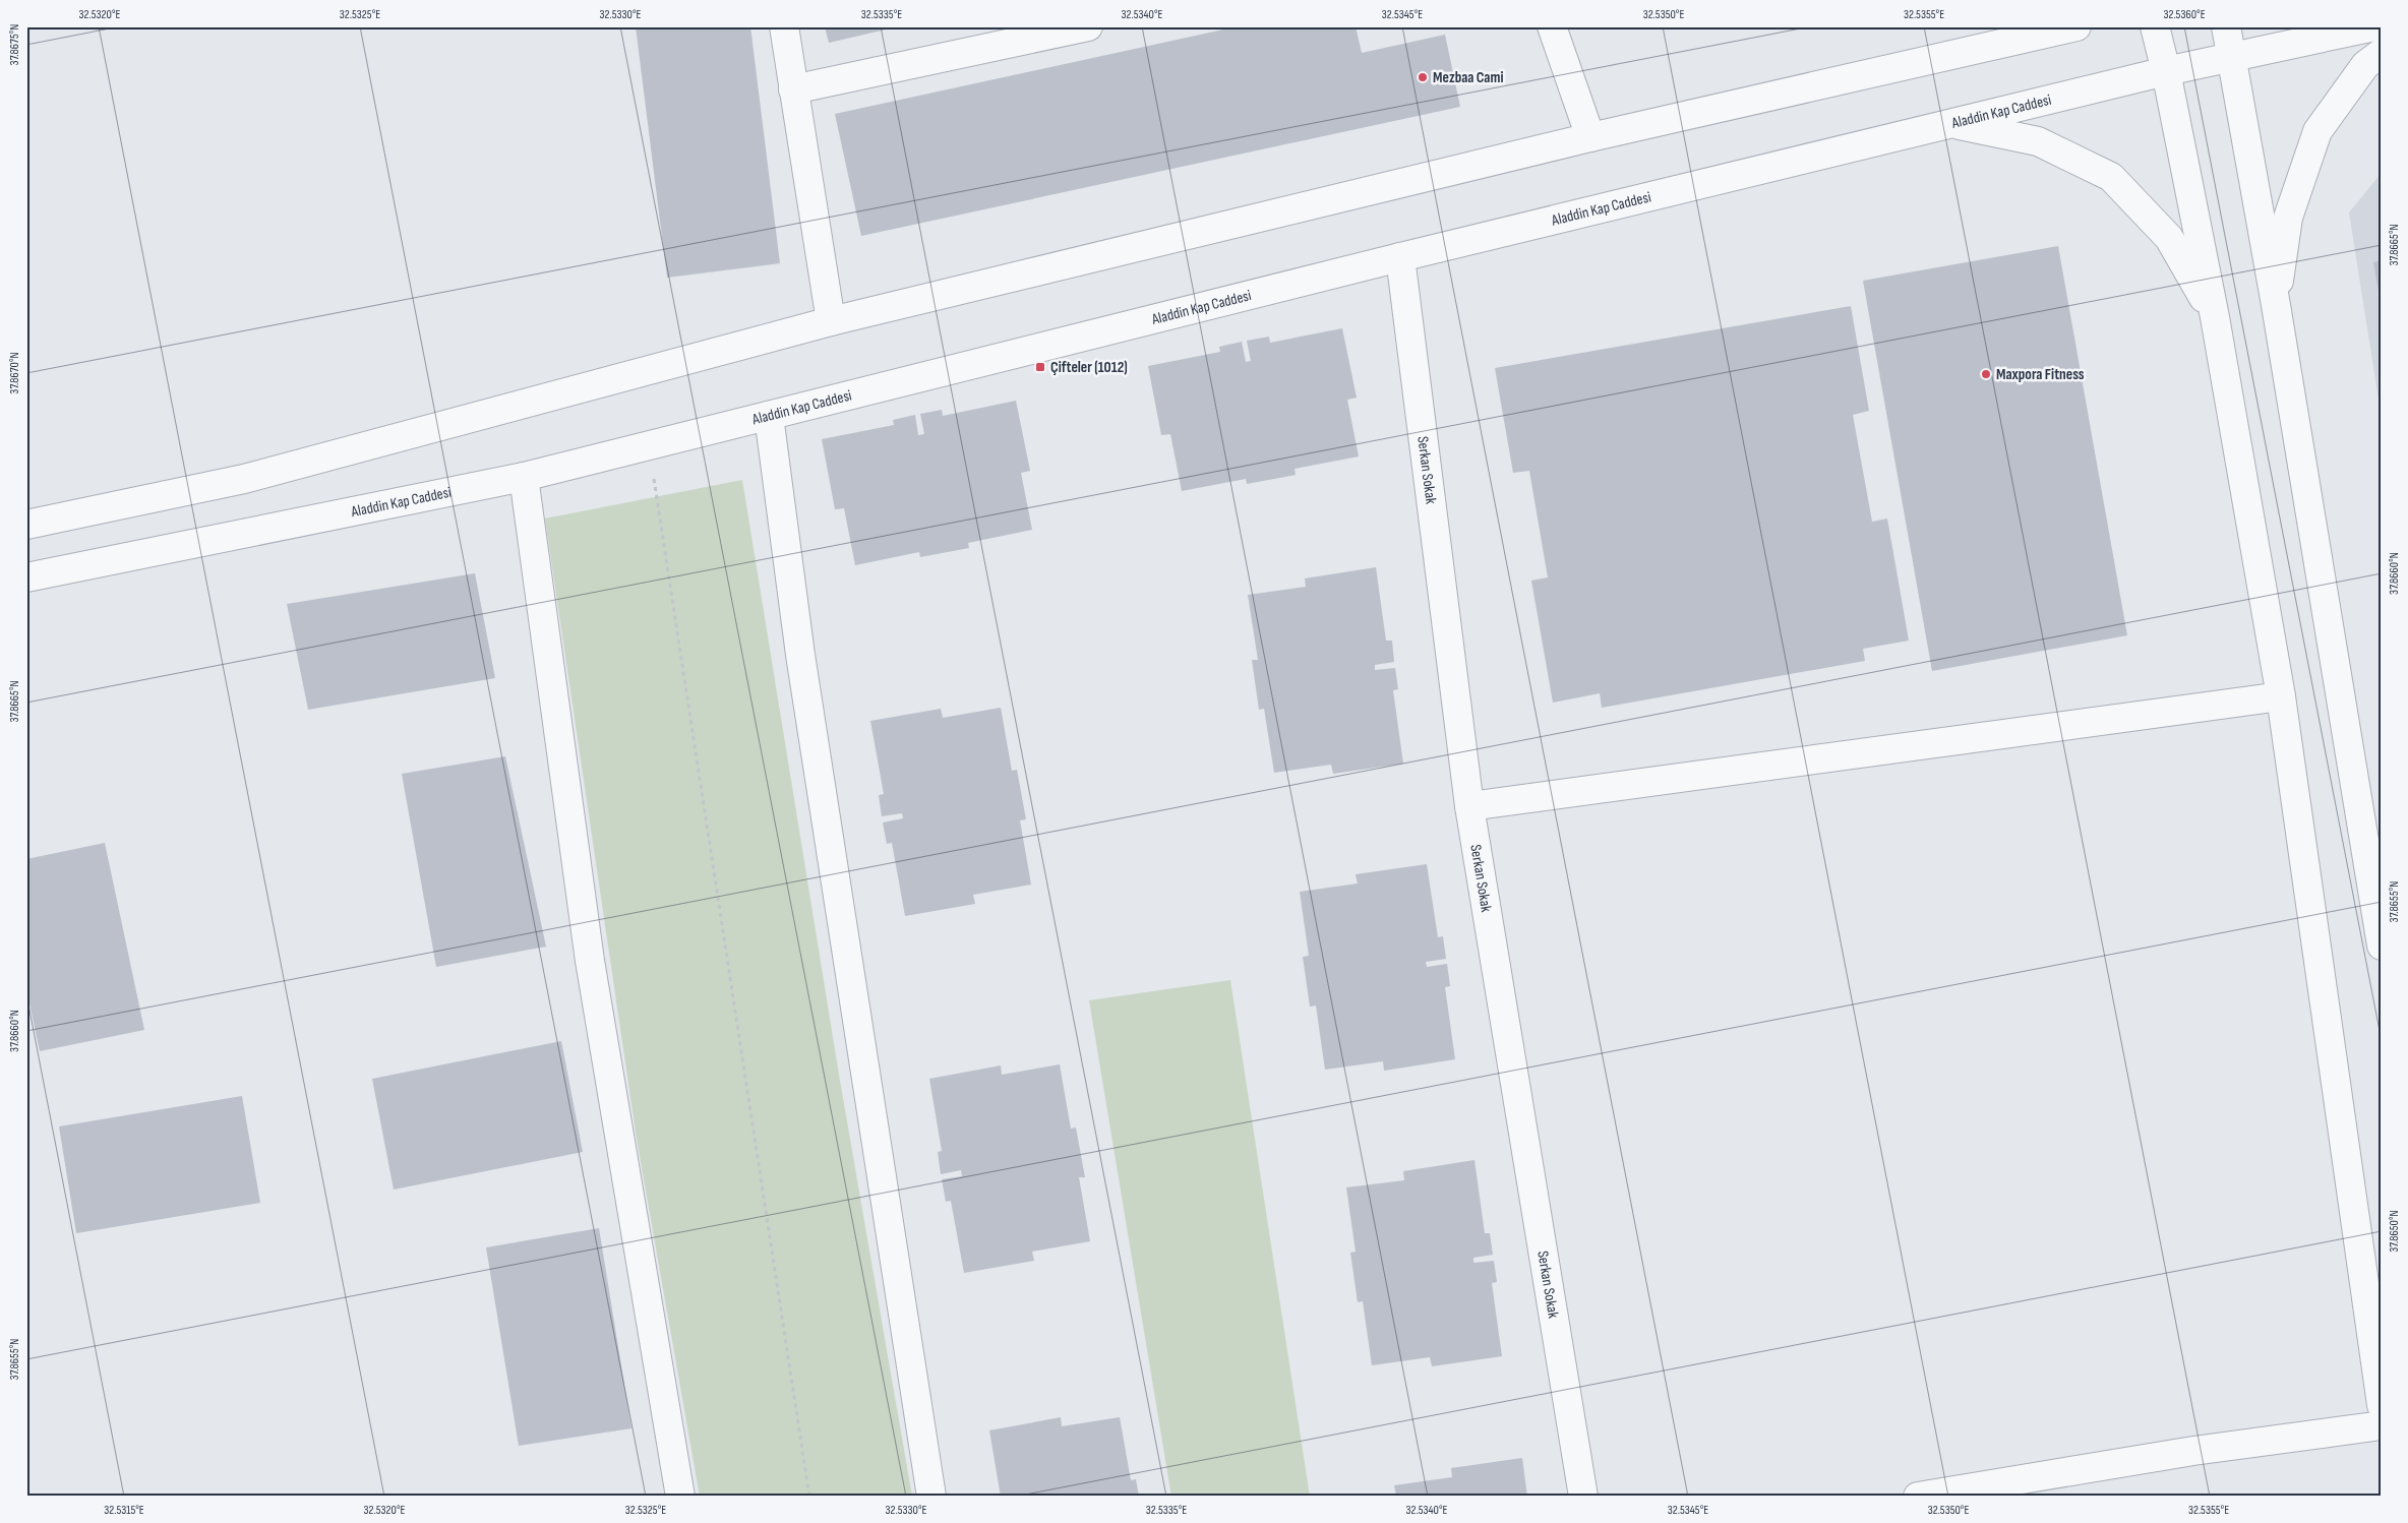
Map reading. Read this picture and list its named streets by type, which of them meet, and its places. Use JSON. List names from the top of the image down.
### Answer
{
  "streets": {
    "street": ["Aladdin Kap Caddesi", "Serkan Sokak"]
  },
  "crossings": [
    ["Aladdin Kap Caddesi", "Serkan Sokak"]
  ],
  "places": {
    "other": ["Mezbaa Cami", "Maxpora Fitness"],
    "transit": ["Çifteler (1012)"]
  },
  "coordinates": [
    "32.5320°E",
    "32.5325°E",
    "32.5330°E",
    "32.5335°E",
    "32.5340°E",
    "32.5345°E",
    "32.5350°E",
    "32.5355°E",
    "32.5360°E",
    "37.8675°N",
    "37.8665°N",
    "37.8670°N",
    "37.8660°N",
    "37.8655°N",
    "37.8650°N",
    "32.5315°E"
  ]
}
